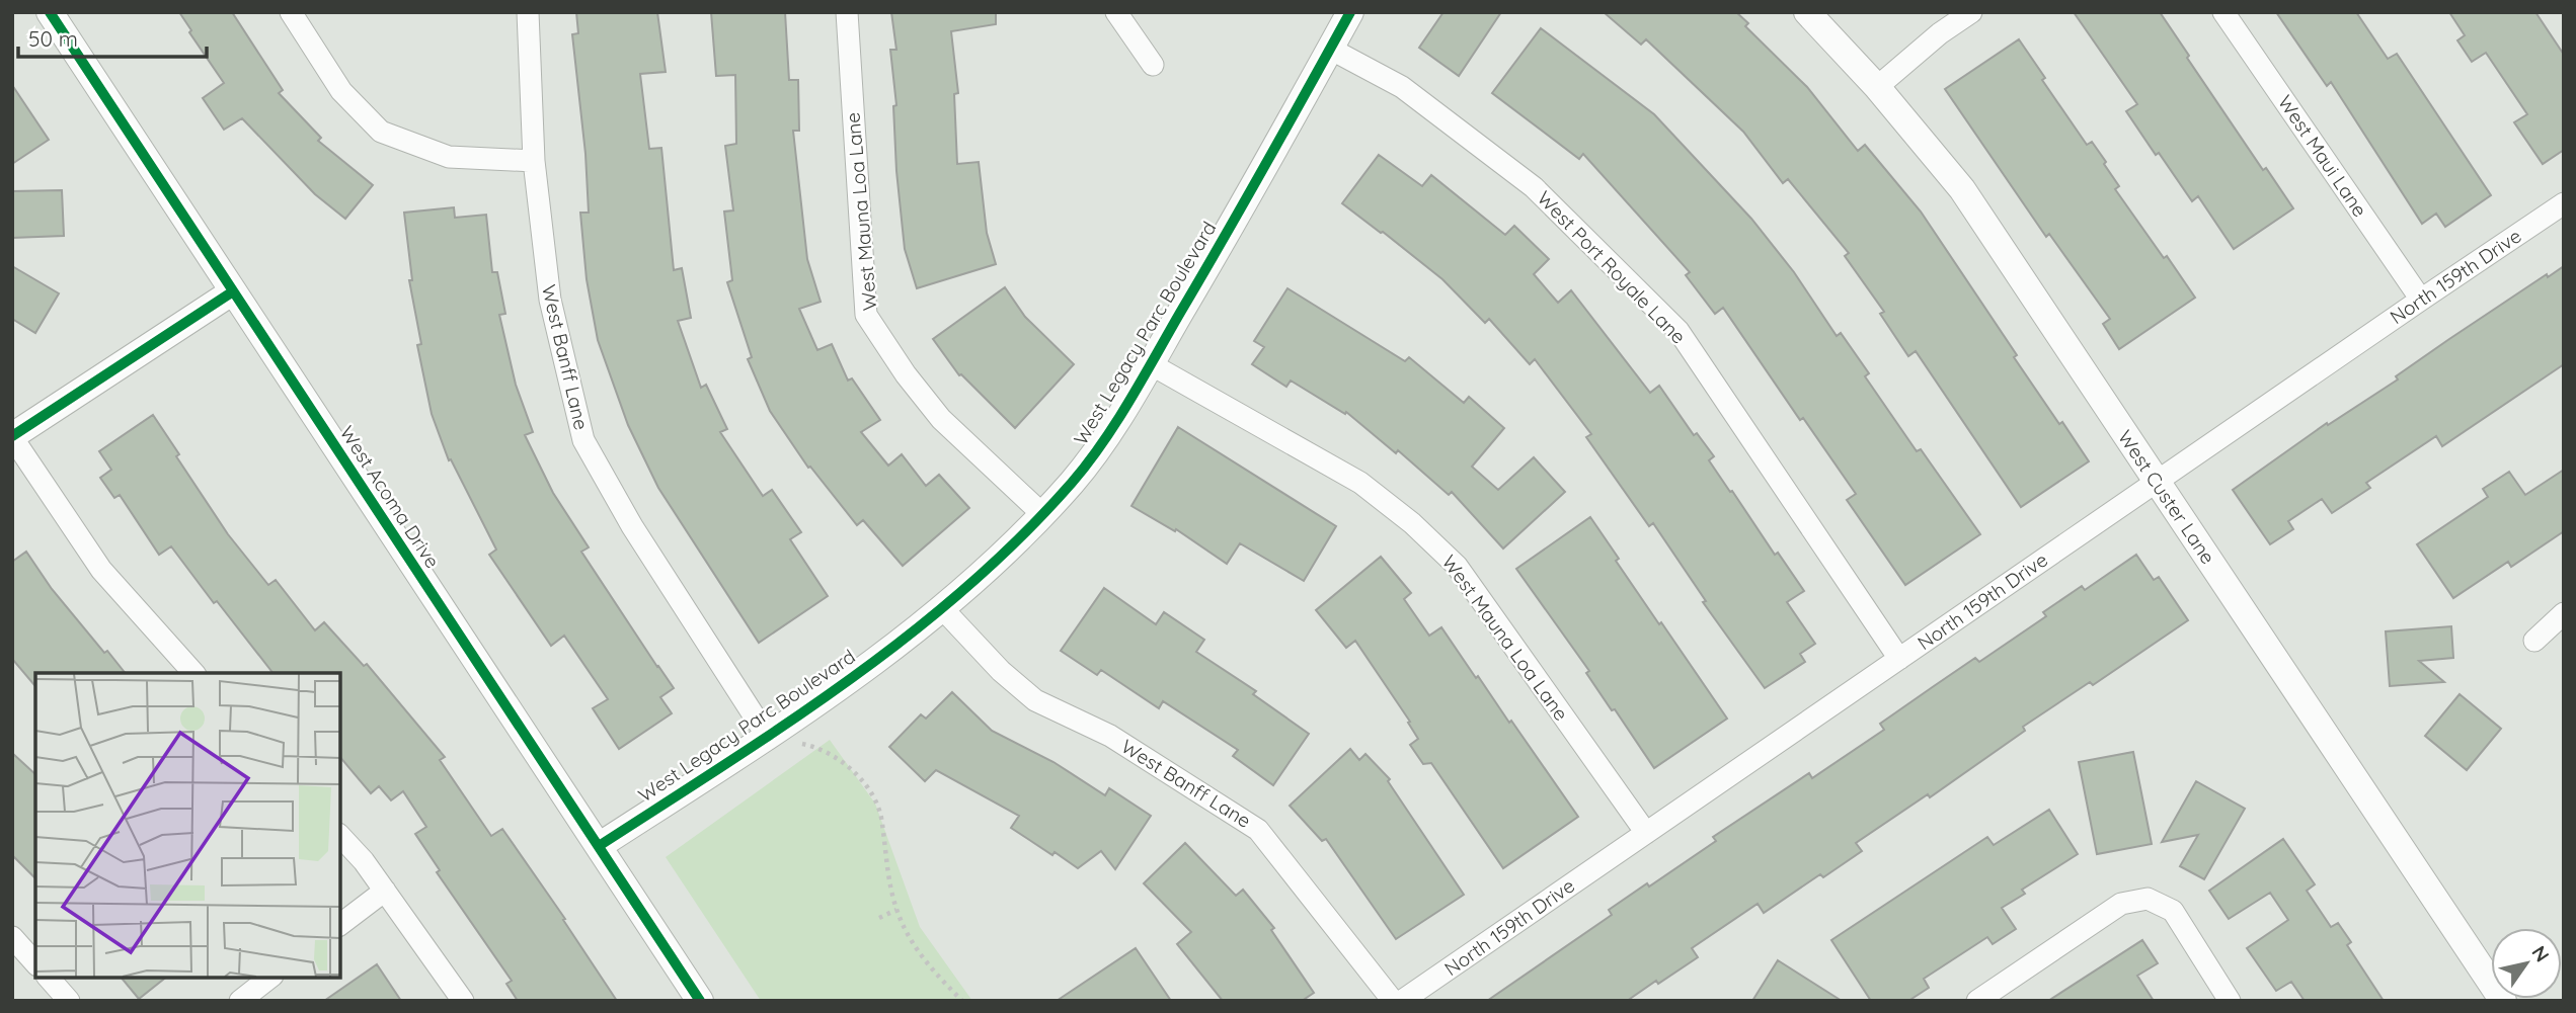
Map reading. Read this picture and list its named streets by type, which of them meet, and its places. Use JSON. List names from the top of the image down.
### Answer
{
  "streets": {
    "street": [
      "West Maui Lane",
      "West Mauna Loa Lane",
      "West Port Royale Lane",
      "North 159th Drive",
      "West Legacy Parc Boulevard",
      "West Banff Lane",
      "West Acoma Drive",
      "West Custer Lane"
    ]
  },
  "crossings": [
    ["West Maui Lane", "North 159th Drive"],
    ["West Mauna Loa Lane", "North 159th Drive"],
    ["West Mauna Loa Lane", "West Legacy Parc Boulevard"],
    ["West Port Royale Lane", "North 159th Drive"],
    ["West Port Royale Lane", "West Legacy Parc Boulevard"],
    ["North 159th Drive", "West Custer Lane"],
    ["West Legacy Parc Boulevard", "West Banff Lane"],
    ["West Legacy Parc Boulevard", "West Acoma Drive"]
  ],
  "scale_bar": "50 m",
  "north": "top right"
}
